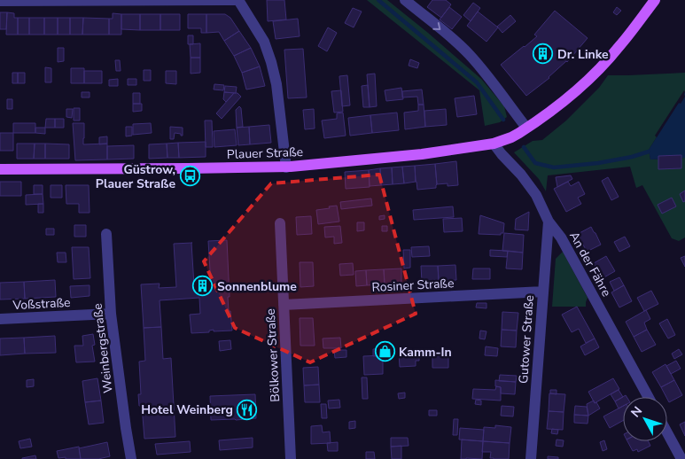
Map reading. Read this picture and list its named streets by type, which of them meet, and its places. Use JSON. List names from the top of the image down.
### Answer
{
  "streets": {
    "main road": ["Plauer Straße"],
    "street": [
      "An der Fähre",
      "Rosiner Straße",
      "Voßstraße",
      "Gutower Straße",
      "Weinbergstraße",
      "Bölkower Straße"
    ]
  },
  "crossings": [
    ["Plauer Straße", "An der Fähre"],
    ["An der Fähre", "Gutower Straße"],
    ["Rosiner Straße", "Gutower Straße"],
    ["Rosiner Straße", "Bölkower Straße"],
    ["Voßstraße", "Weinbergstraße"]
  ],
  "places": {
    "building": ["Dr. Linke", "Sonnenblume"],
    "bus stop": ["Güstrow, Plauer Straße"],
    "shop": ["Kamm-In"],
    "restaurant": ["Hotel Weinberg"]
  },
  "north": "top left"
}
